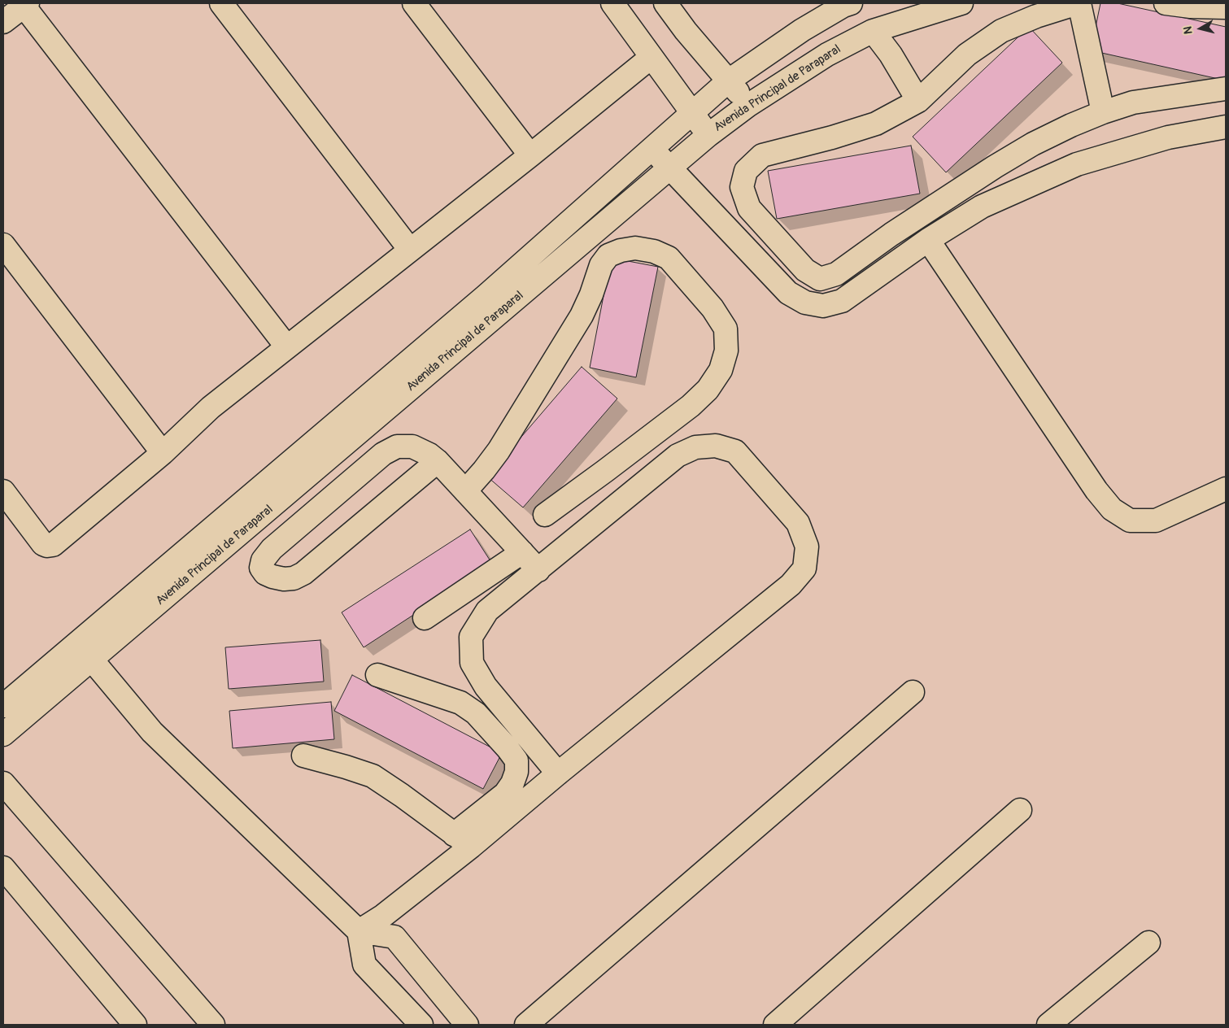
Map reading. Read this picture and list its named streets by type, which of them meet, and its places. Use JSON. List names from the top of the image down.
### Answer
{
  "streets": {
    "street": ["Avenida Principal de Paraparal"]
  },
  "north": "left"
}
